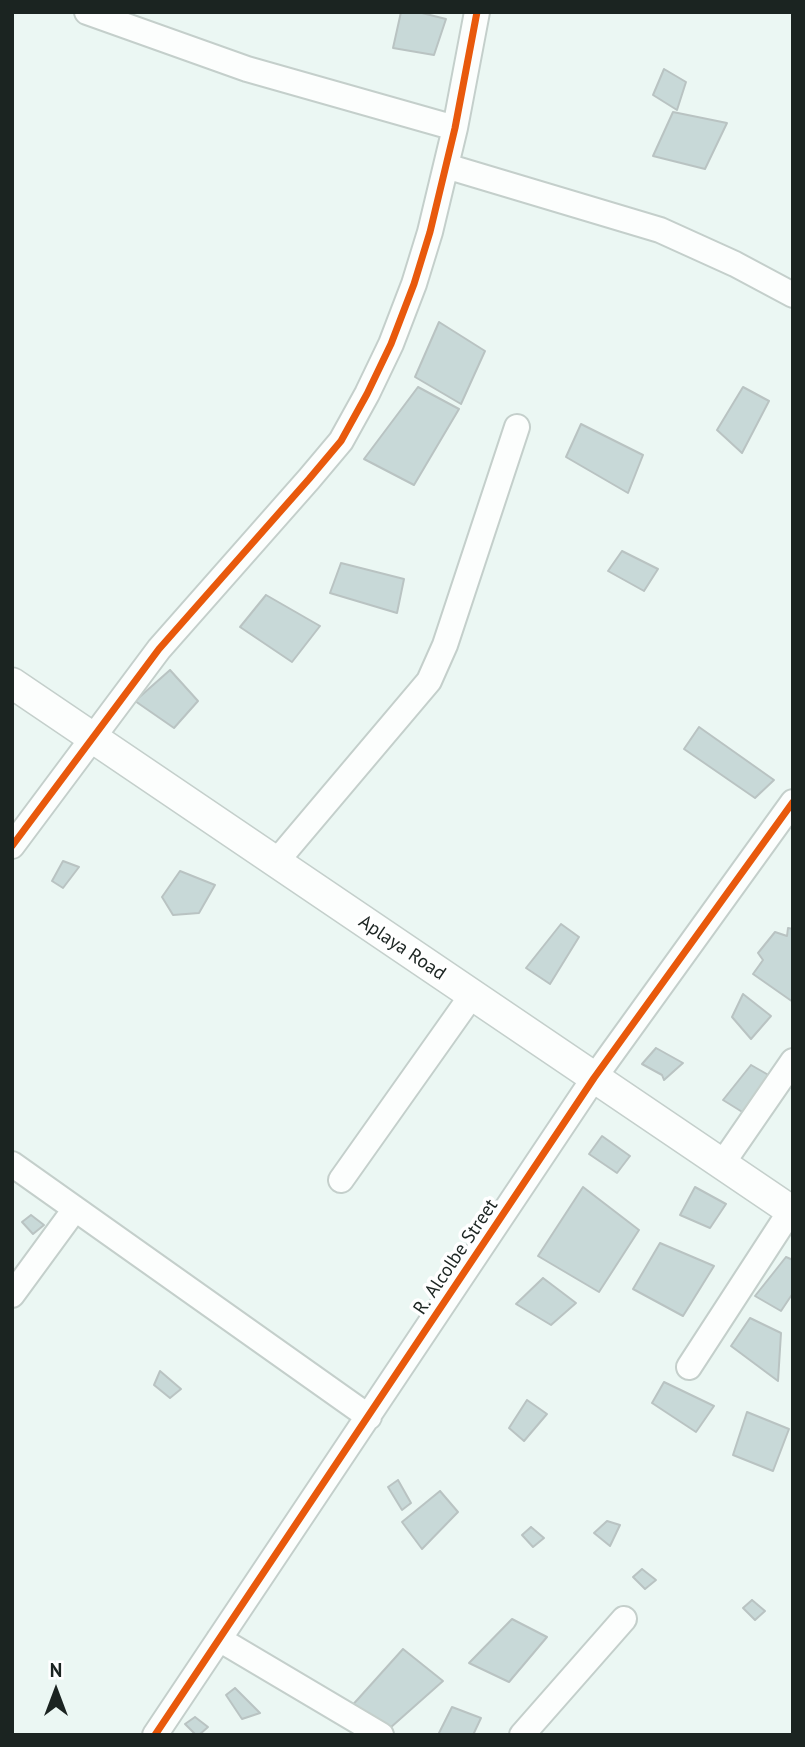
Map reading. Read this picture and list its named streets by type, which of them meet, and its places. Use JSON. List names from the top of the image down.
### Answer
{
  "streets": {
    "street": ["Aplaya Road", "R. Alcolbe Street"]
  },
  "crossings": [
    ["Aplaya Road", "R. Alcolbe Street"]
  ],
  "north": "top"
}
